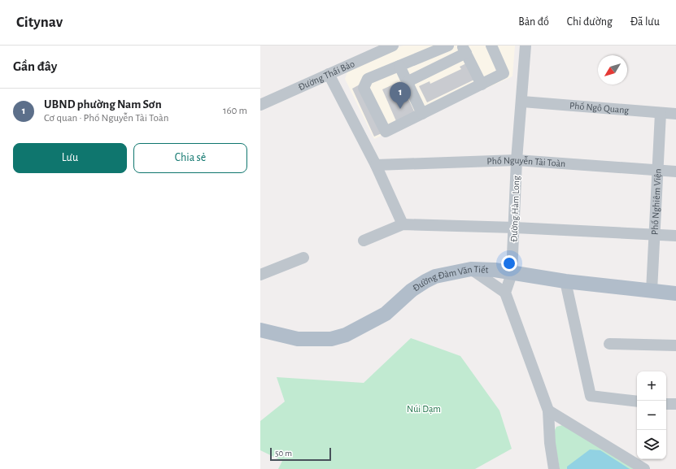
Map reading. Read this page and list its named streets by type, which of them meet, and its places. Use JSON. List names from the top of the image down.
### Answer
{
  "streets": {
    "main road": ["Đường Đàm Văn Tiết"],
    "street": [
      "Đường Thái Bảo",
      "Phố Ngô Quang",
      "Phố Nguyễn Tài Toàn",
      "Phố Nghiêm Viện",
      "Đường Hàm Long"
    ]
  },
  "crossings": [
    ["Phố Ngô Quang", "Phố Nghiêm Viện"],
    ["Phố Ngô Quang", "Đường Hàm Long"],
    ["Phố Nguyễn Tài Toàn", "Phố Nghiêm Viện"],
    ["Phố Nguyễn Tài Toàn", "Đường Hàm Long"],
    ["Phố Nghiêm Viện", "Đường Đàm Văn Tiết"],
    ["Đường Hàm Long", "Đường Đàm Văn Tiết"]
  ],
  "parks": ["Núi Dạm"],
  "scale_bar": "50 m",
  "north": "bottom left",
  "page": {
    "header": "Citynav",
    "nav": ["Bản đồ", "Chỉ đường", "Đã lưu"],
    "heading": "Gần đây",
    "pins": "1",
    "list": [
      {
        "mark": "1",
        "name": "UBND phường Nam Sơn",
        "note": "Cơ quan · Phố Nguyễn Tài Toàn",
        "value": "160 m"
      }
    ],
    "buttons": ["Lưu", "Chia sẻ"],
    "map_buttons": ["+", "−"],
    "scale": "50 m"
  }
}
